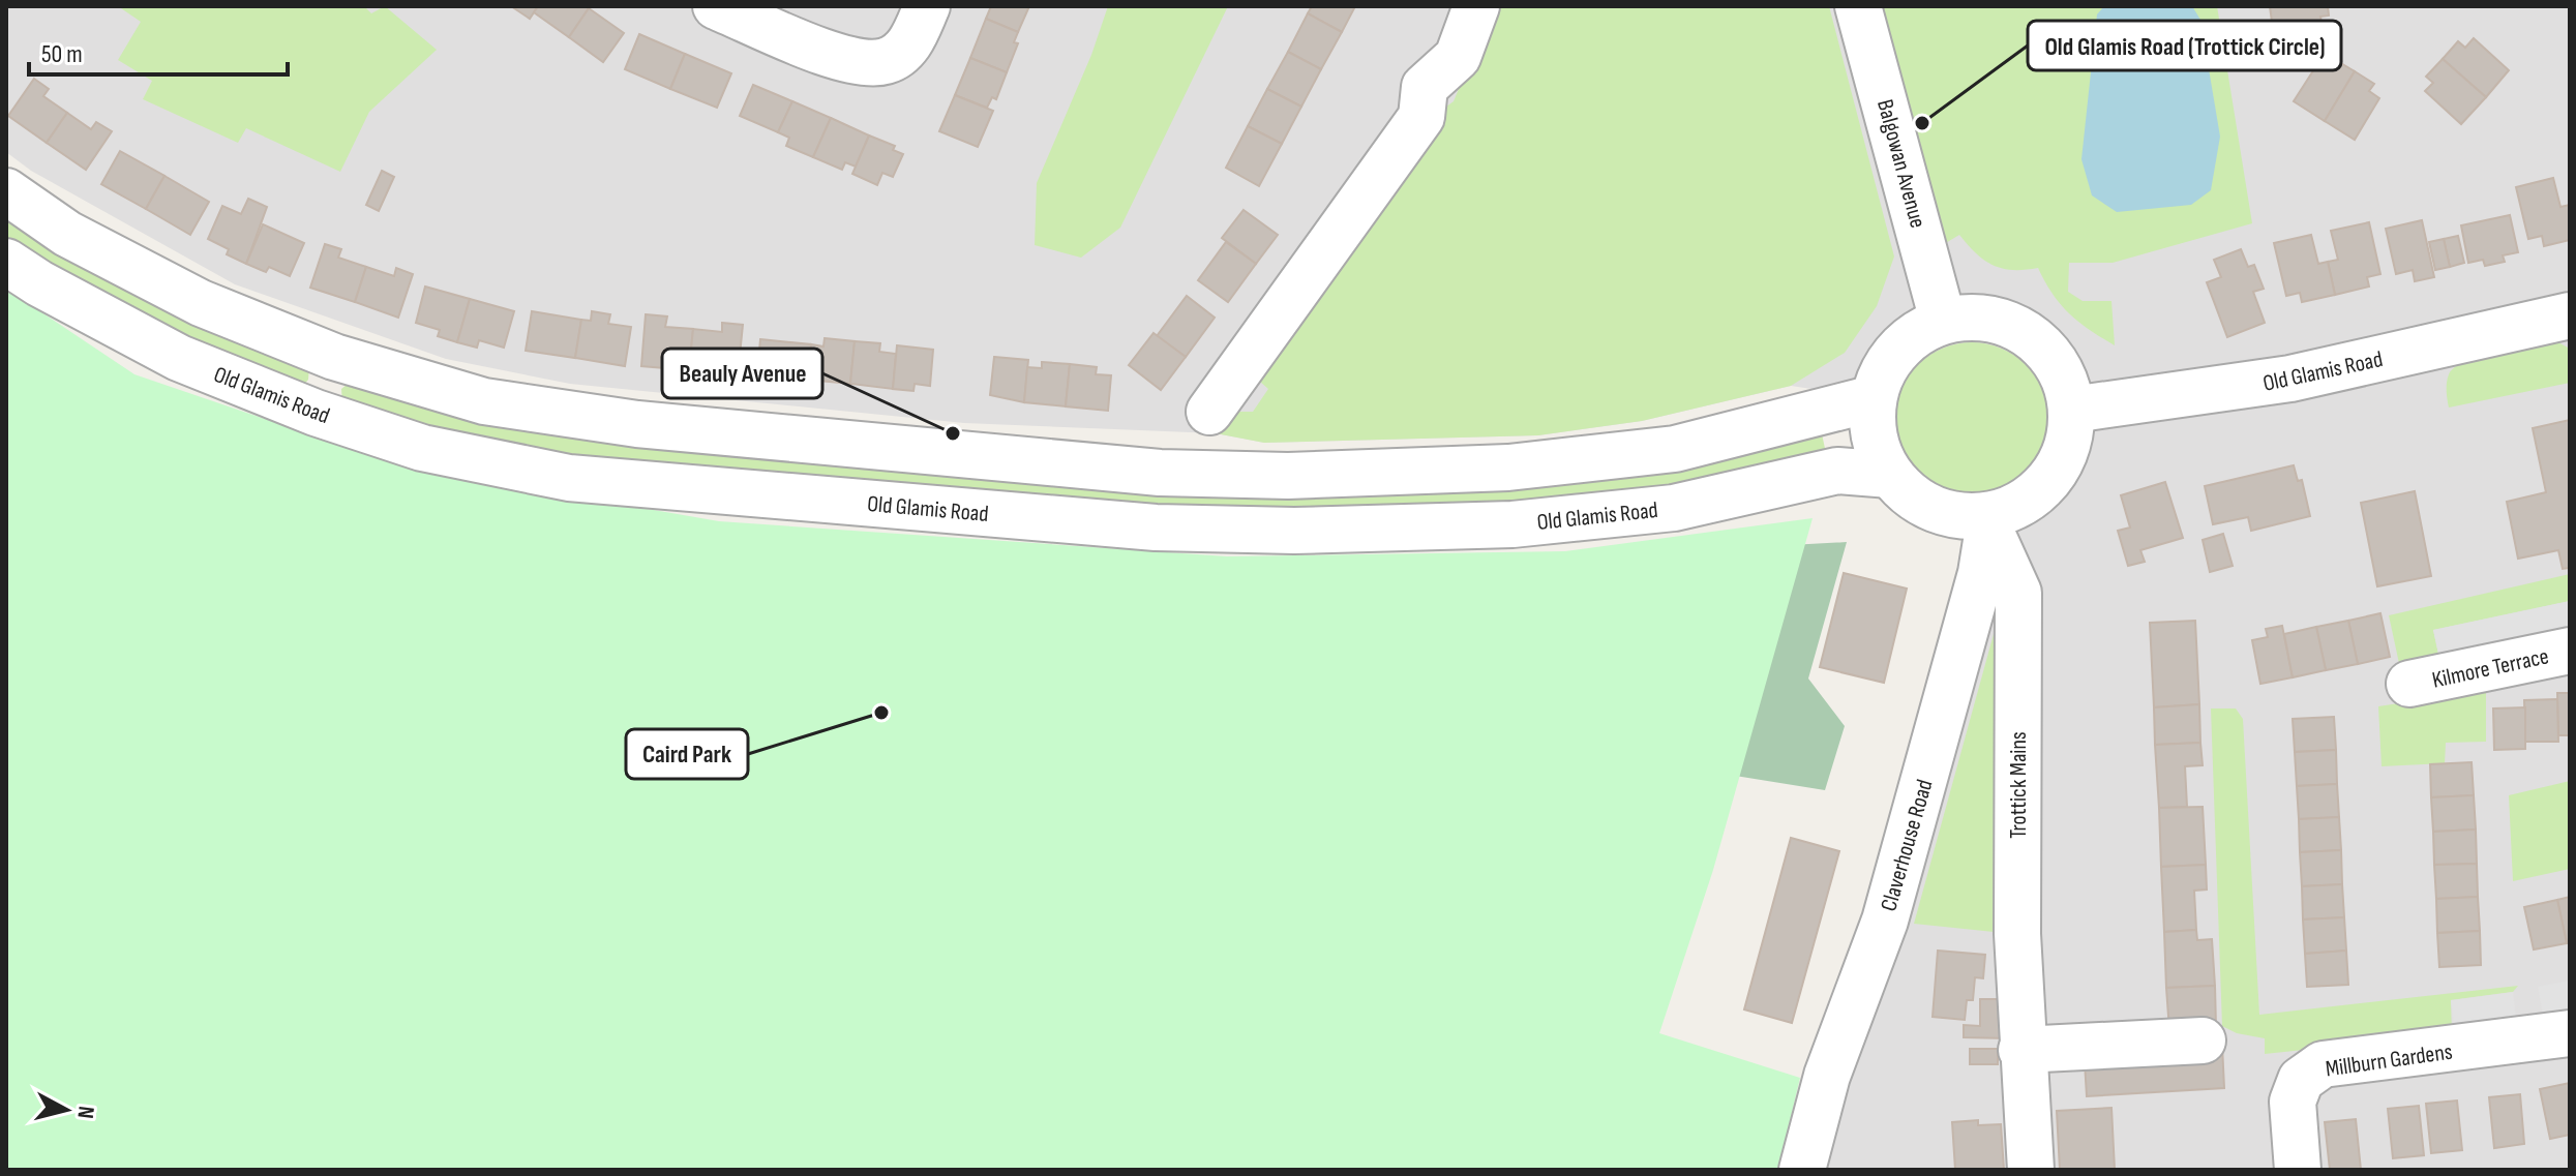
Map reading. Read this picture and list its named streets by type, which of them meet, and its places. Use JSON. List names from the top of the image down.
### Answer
{
  "streets": {
    "street": [
      "Balgowan Avenue",
      "Old Glamis Road",
      "Kilmore Terrace",
      "Trottick Mains",
      "Claverhouse Road",
      "Millburn Gardens"
    ]
  },
  "crossings": [
    ["Balgowan Avenue", "Old Glamis Road"],
    ["Balgowan Avenue", "Trottick Mains"],
    ["Balgowan Avenue", "Claverhouse Road"],
    ["Old Glamis Road", "Trottick Mains"],
    ["Old Glamis Road", "Claverhouse Road"],
    ["Trottick Mains", "Claverhouse Road"]
  ],
  "places": ["Old Glamis Road (Trottick Circle)", "Beauly Avenue", "Caird Park"],
  "scale_bar": "50 m",
  "north": "right"
}
